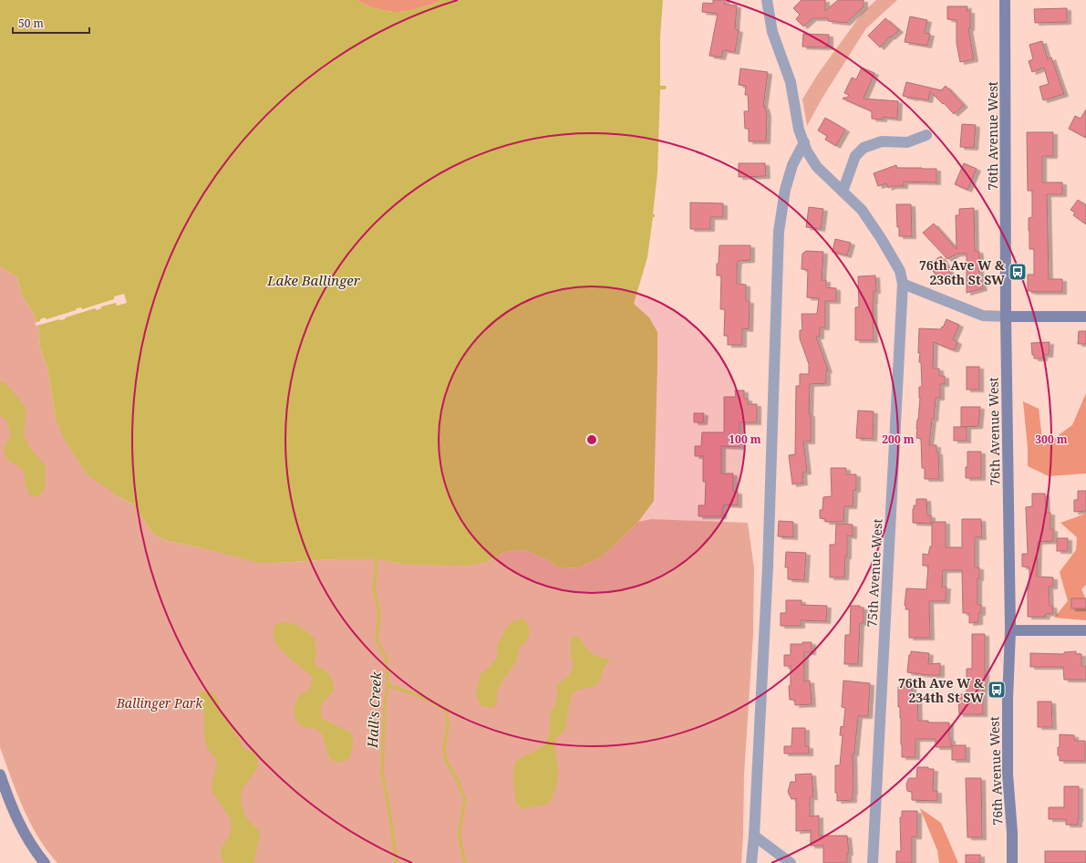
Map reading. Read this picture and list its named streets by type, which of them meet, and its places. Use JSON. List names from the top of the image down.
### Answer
{
  "streets": {
    "street": ["76th Avenue West", "75th Avenue West"]
  },
  "water": ["Lake Ballinger", "Hall's Creek"],
  "parks": ["Ballinger Park"],
  "places": {
    "bus stop": ["76th Ave W & 236th St SW", "76th Ave W & 234th St SW"]
  },
  "scale_bar": "50 m",
  "rings": ["100 m", "200 m", "300 m"]
}
